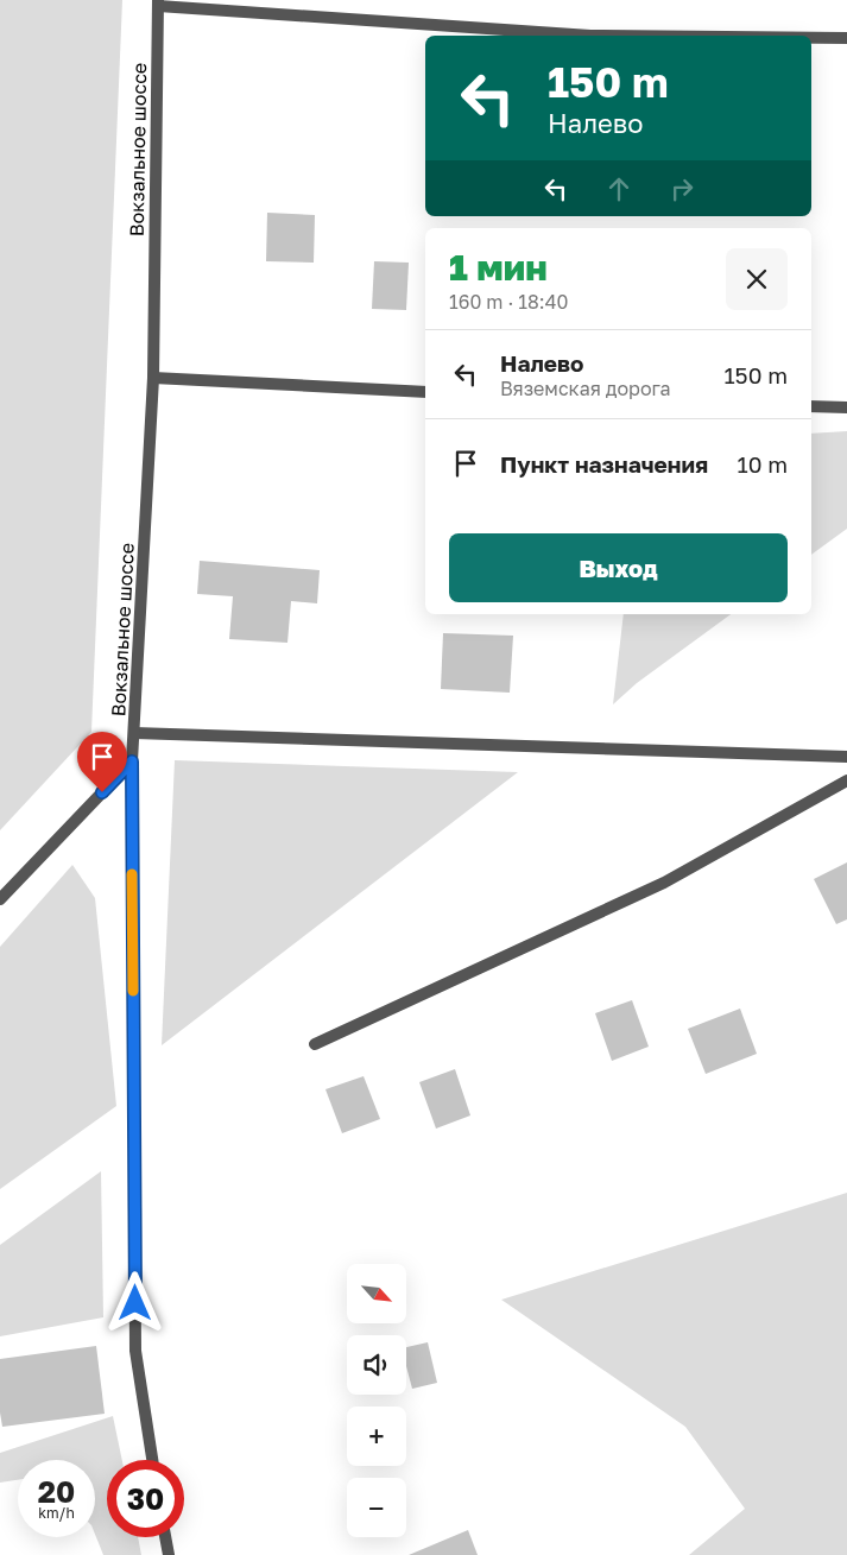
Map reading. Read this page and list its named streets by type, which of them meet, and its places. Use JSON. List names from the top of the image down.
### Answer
{
  "streets": {
    "street": ["Вокзальное шоссе"]
  },
  "north": "bottom right",
  "page": {
    "turn": ["150 m", "Налево"],
    "heading": ["1 мин", "160 m · 18:40"],
    "list": [
      {
        "name": "Налево",
        "note": "Вяземская дорога",
        "value": "150 m"
      },
      {
        "name": "Пункт назначения",
        "value": "10 m"
      }
    ],
    "buttons": "Выход",
    "map_buttons": ["+", "−"],
    "speed": "20 km/h",
    "limit": "30"
  }
}
